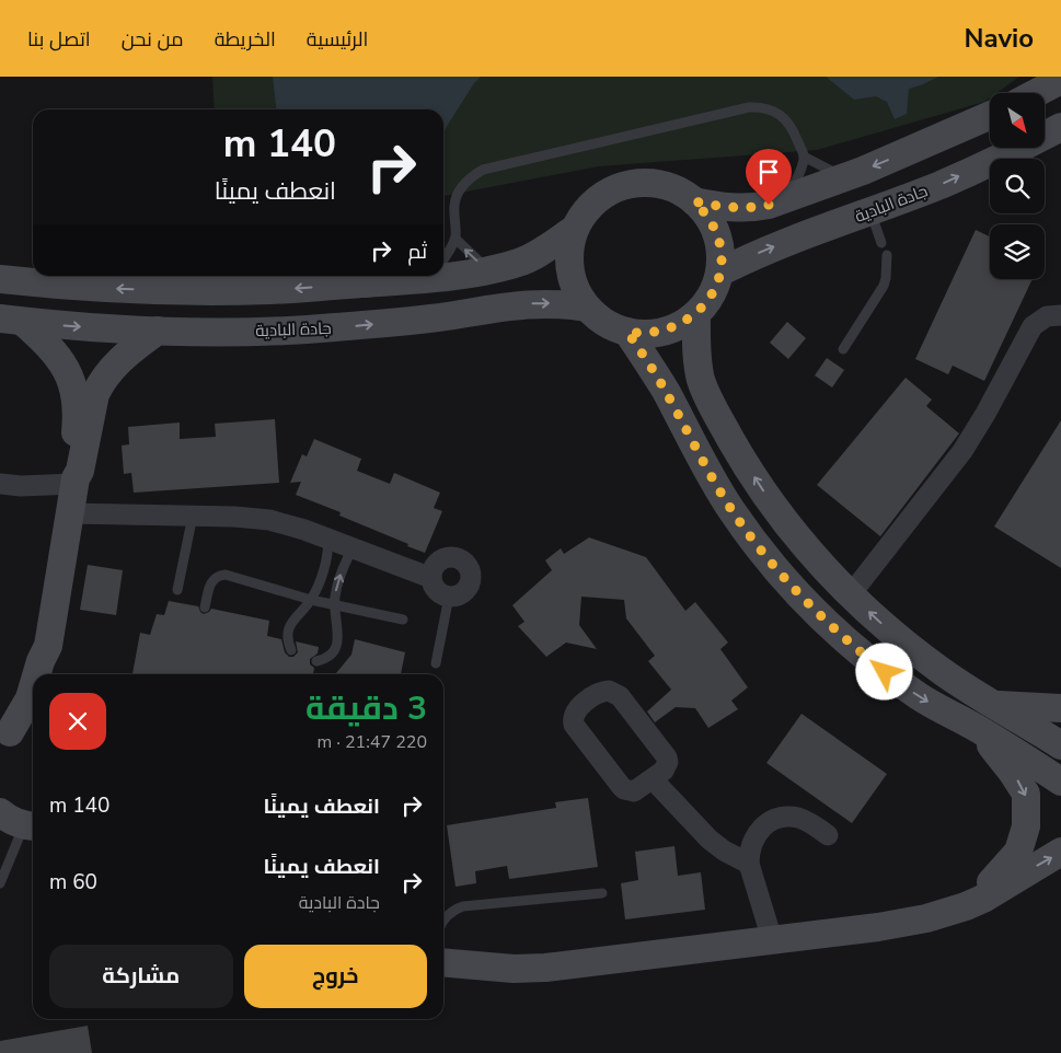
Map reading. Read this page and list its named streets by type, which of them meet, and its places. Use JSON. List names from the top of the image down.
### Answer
{
  "streets": {
    "street": ["جادة البادية"]
  },
  "north": "bottom right",
  "page": {
    "header": "Navio",
    "nav": [
      "الرئيسية",
      "الخريطة",
      "من نحن",
      "اتصل بنا"
    ],
    "turn": ["140 m", "انعطف يمينًا"],
    "then": "ثم",
    "heading": ["3 دقيقة", "220 m · 21:47"],
    "list": [
      {
        "name": "انعطف يمينًا",
        "value": "140 m"
      },
      {
        "name": "انعطف يمينًا",
        "note": "جادة البادية",
        "value": "60 m"
      }
    ],
    "buttons": ["خروج", "مشاركة"]
  }
}
